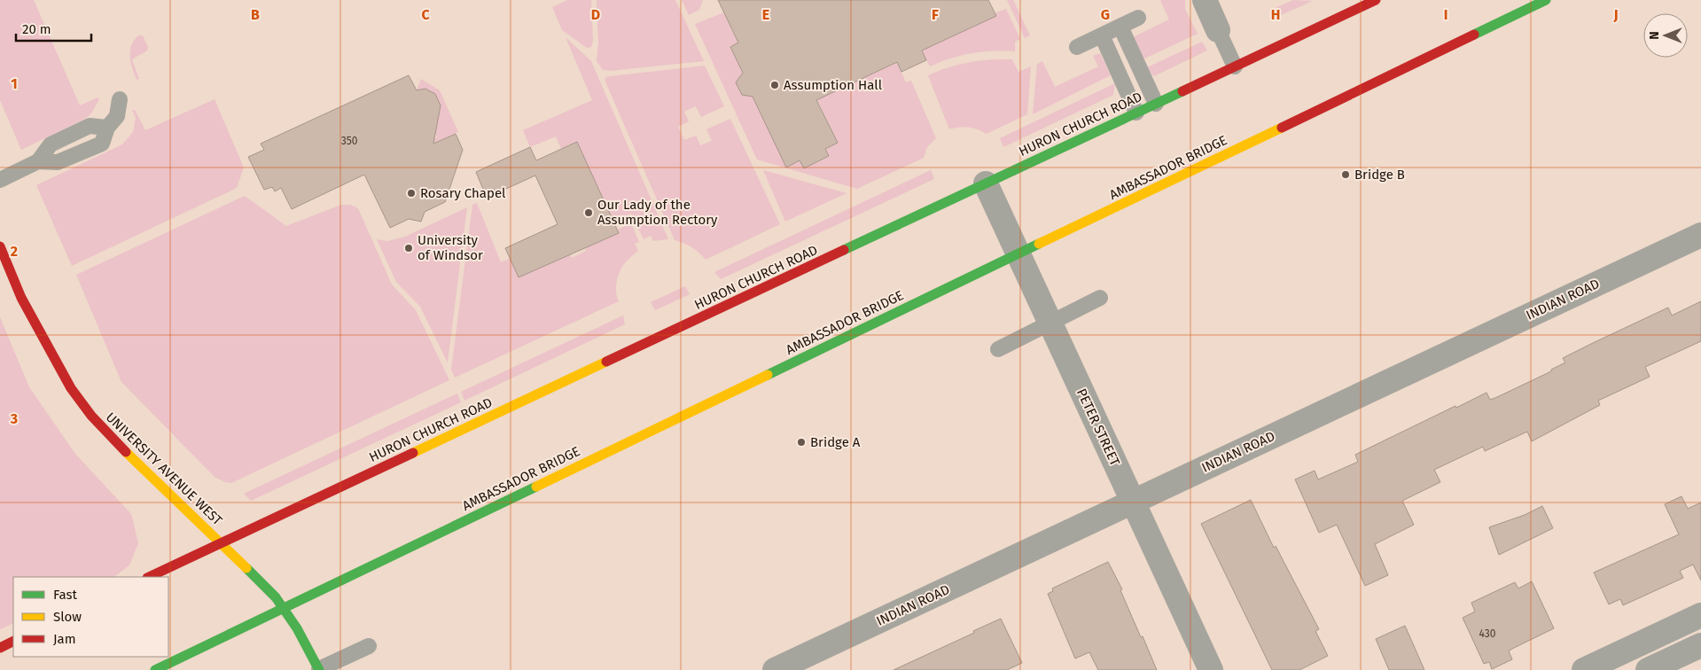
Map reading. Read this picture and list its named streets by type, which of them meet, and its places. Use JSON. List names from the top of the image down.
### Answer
{
  "streets": {
    "main road": ["HURON CHURCH ROAD", "AMBASSADOR BRIDGE", "UNIVERSITY AVENUE WEST"],
    "street": ["INDIAN ROAD", "PETER STREET"]
  },
  "crossings": [
    ["HURON CHURCH ROAD", "PETER STREET"],
    ["HURON CHURCH ROAD", "UNIVERSITY AVENUE WEST"],
    ["INDIAN ROAD", "PETER STREET"]
  ],
  "places": [
    "Assumption Hall",
    "Bridge B",
    "Rosary Chapel",
    "Our Lady of the Assumption Rectory",
    "University of Windsor",
    "Bridge A"
  ],
  "house_numbers": ["350", "430"],
  "legend": ["Fast", "Slow", "Jam"],
  "scale_bar": "20 m",
  "north": "left",
  "grid": {
    "columns": [
      "B",
      "C",
      "D",
      "E",
      "F",
      "G",
      "H",
      "I",
      "J"
    ],
    "rows": ["1", "2", "3"]
  }
}
